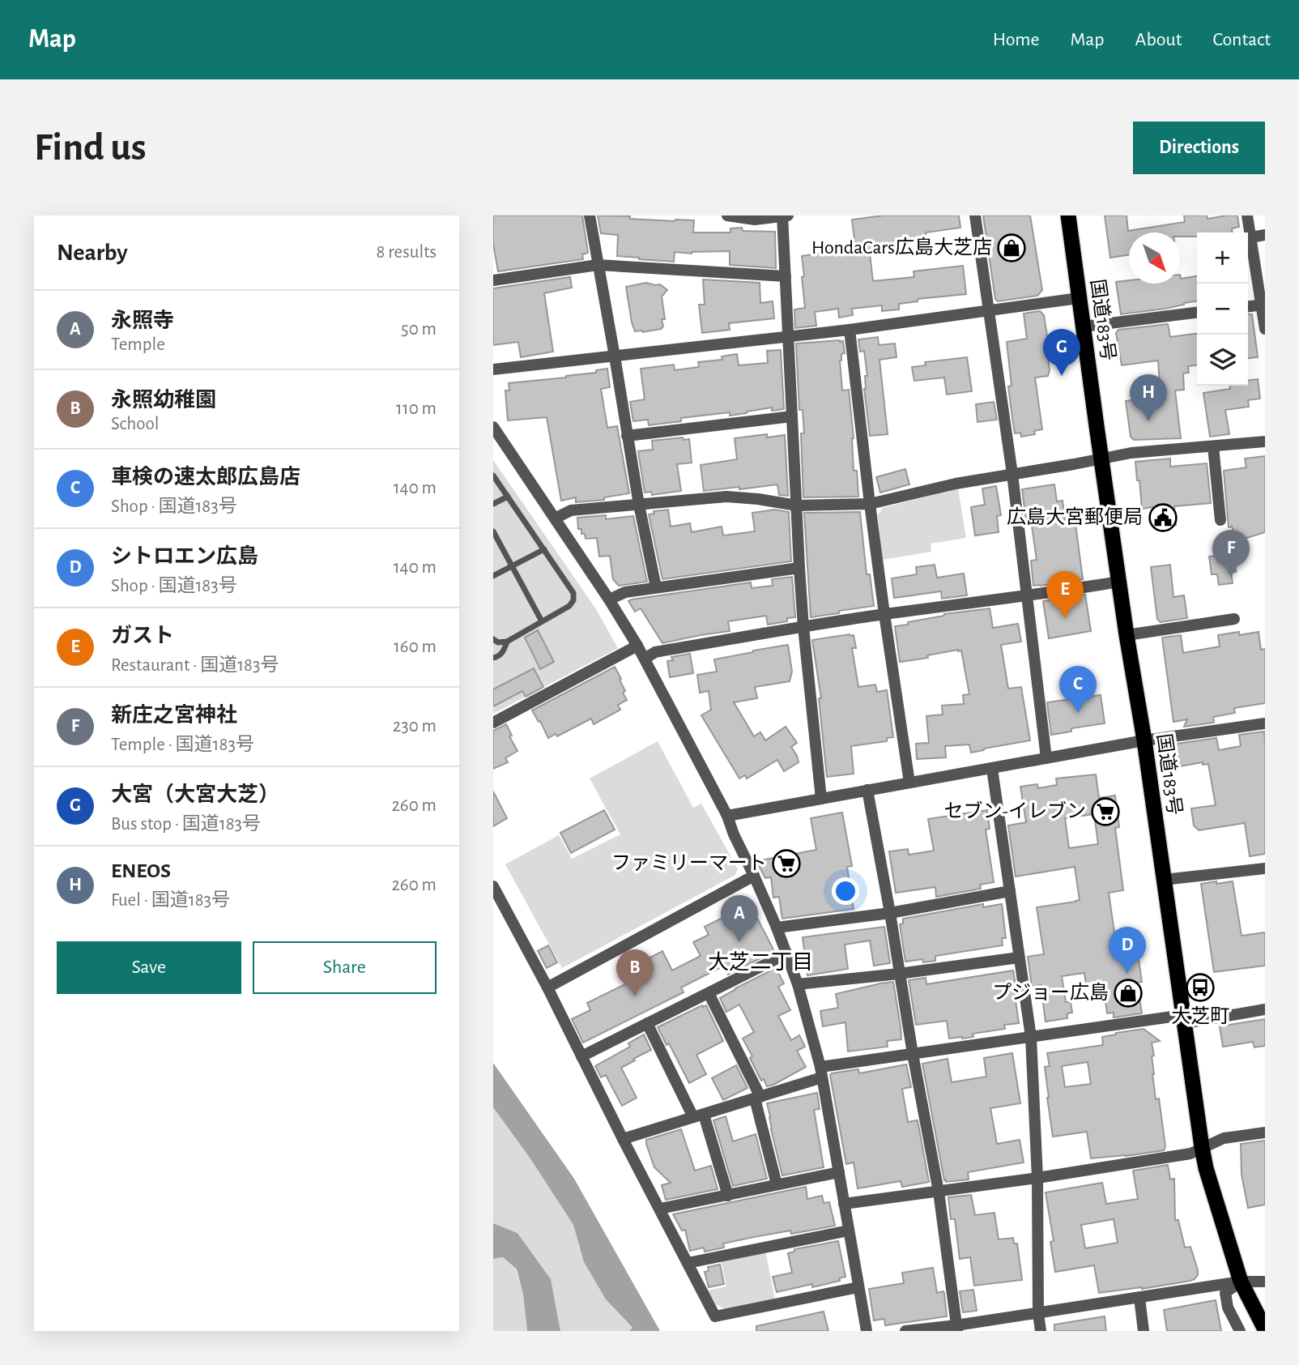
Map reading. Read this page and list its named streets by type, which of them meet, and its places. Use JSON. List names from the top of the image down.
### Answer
{
  "streets": {
    "highway": ["国道183号"]
  },
  "districts": ["大芝二丁目"],
  "places": {
    "shop": ["HondaCars広島大芝店", "プジョー広島"],
    "public building": ["広島大宮郵便局"],
    "supermarket": ["セブン-イレブン", "ファミリーマート"],
    "bus stop": ["大芝町"]
  },
  "north": "bottom right",
  "page": {
    "header": "Map",
    "nav": [
      "Home",
      "Map",
      "About",
      "Contact"
    ],
    "buttons": [
      "Directions",
      ["Save", "Share"]
    ],
    "title": "Find us",
    "heading": ["Nearby", "8 results"],
    "map_buttons": ["+", "−"],
    "list": [
      {
        "mark": "A",
        "name": "永照寺",
        "note": "Temple",
        "value": "50 m"
      },
      {
        "mark": "B",
        "name": "永照幼稚園",
        "note": "School",
        "value": "110 m"
      },
      {
        "mark": "C",
        "name": "車検の速太郎広島店",
        "note": "Shop · 国道183号",
        "value": "140 m"
      },
      {
        "mark": "D",
        "name": "シトロエン広島",
        "note": "Shop · 国道183号",
        "value": "140 m"
      },
      {
        "mark": "E",
        "name": "ガスト",
        "note": "Restaurant · 国道183号",
        "value": "160 m"
      },
      {
        "mark": "F",
        "name": "新庄之宮神社",
        "note": "Temple · 国道183号",
        "value": "230 m"
      },
      {
        "mark": "G",
        "name": "大宮（大宮大芝）",
        "note": "Bus stop · 国道183号",
        "value": "260 m"
      },
      {
        "mark": "H",
        "name": "ENEOS",
        "note": "Fuel · 国道183号",
        "value": "260 m"
      }
    ],
    "pins": [
      "G",
      "H",
      "F",
      "E",
      "C",
      "A",
      "D",
      "B"
    ]
  }
}
